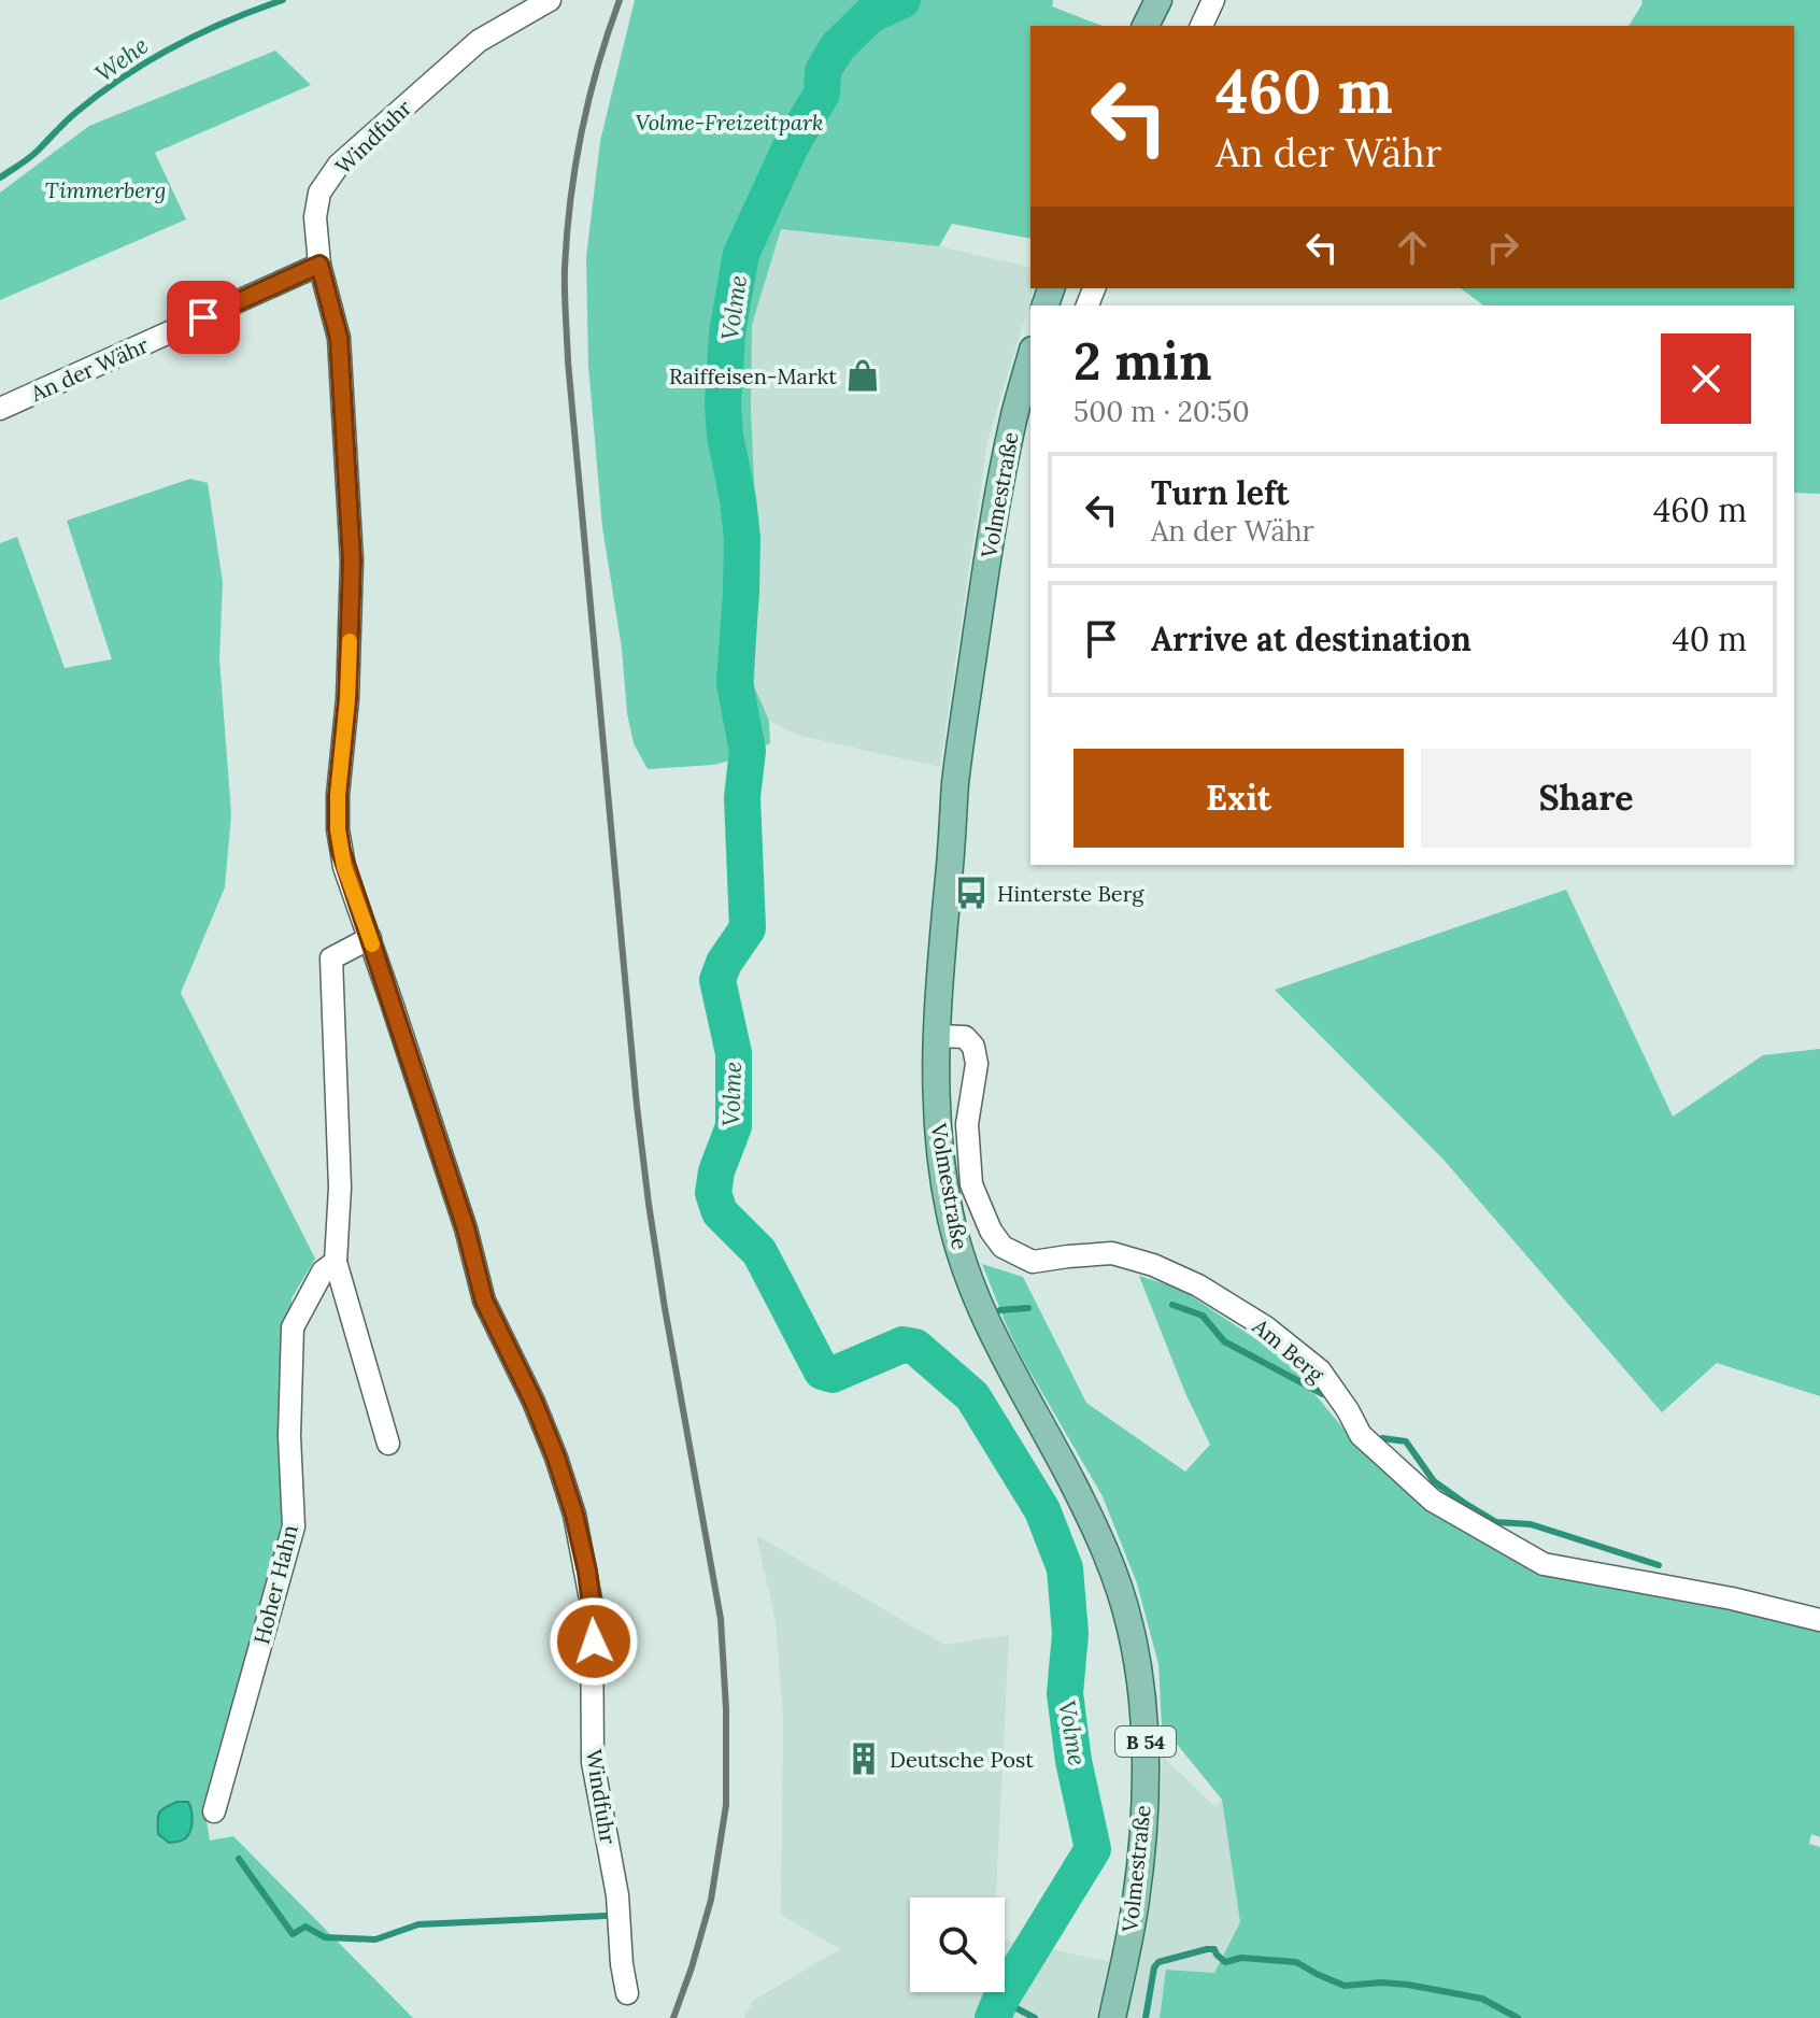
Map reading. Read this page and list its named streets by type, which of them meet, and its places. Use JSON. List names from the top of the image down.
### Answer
{
  "streets": {
    "main road": ["Volmestraße", "B 54"],
    "street": [
      "Windfuhr",
      "An der Währ",
      "Am Berg",
      "Hoher Hahn"
    ]
  },
  "crossings": [
    ["Windfuhr", "An der Währ"],
    ["Volmestraße", "Am Berg"]
  ],
  "water": ["Wehe", "Volme"],
  "parks": ["Volme-Freizeitpark", "Timmerberg"],
  "places": {
    "shop": ["Raiffeisen-Markt"],
    "bus stop": ["Hinterste Berg"],
    "building": ["Deutsche Post"]
  },
  "page": {
    "turn": ["460 m", "An der Währ"],
    "heading": ["2 min", "500 m · 20:50"],
    "list": [
      {
        "name": "Turn left",
        "note": "An der Währ",
        "value": "460 m"
      },
      {
        "name": "Arrive at destination",
        "value": "40 m"
      }
    ],
    "buttons": ["Exit", "Share"]
  }
}
